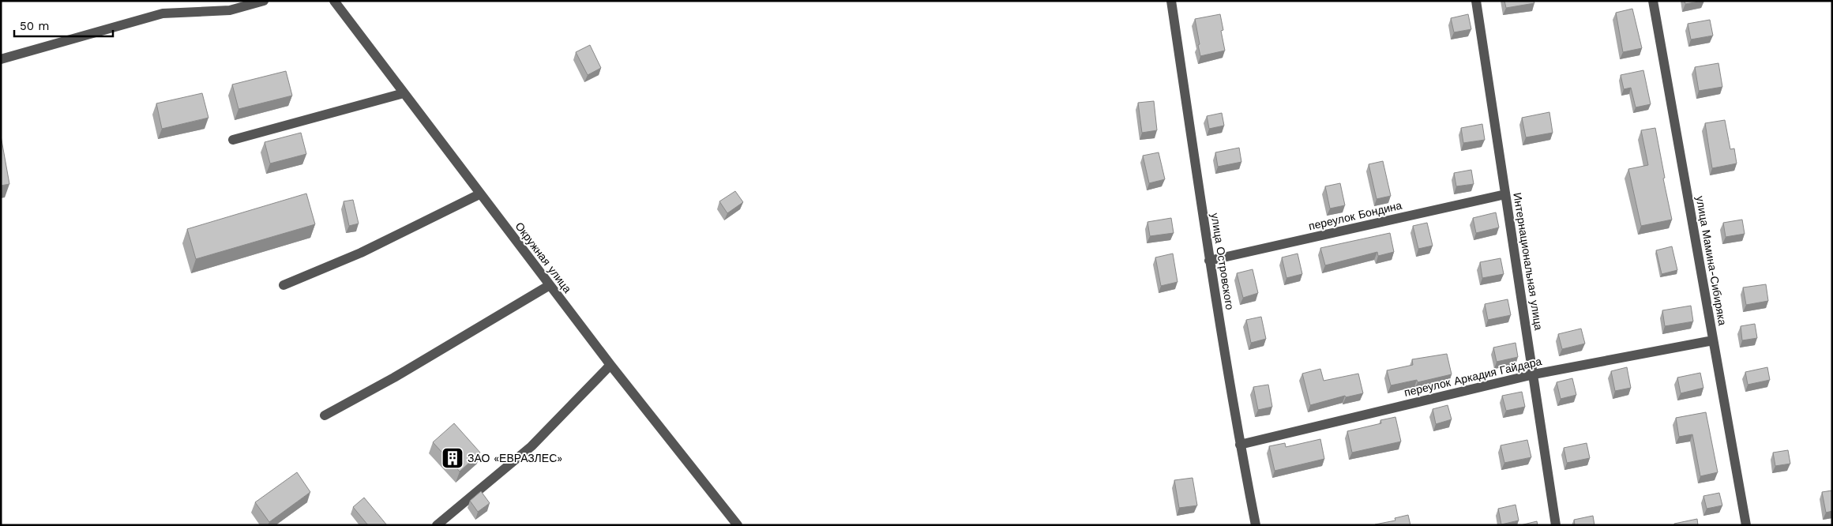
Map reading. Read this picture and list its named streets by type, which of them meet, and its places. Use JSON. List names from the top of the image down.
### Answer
{
  "streets": {
    "street": [
      "переулок Бондина",
      "Окружная улица",
      "улица Мамина-Сибиряка",
      "улица Островского",
      "Интернациональная улица",
      "переулок Аркадия Гайдара"
    ]
  },
  "crossings": [
    ["переулок Бондина", "улица Островского"],
    ["переулок Бондина", "Интернациональная улица"],
    ["улица Мамина-Сибиряка", "переулок Аркадия Гайдара"],
    ["улица Островского", "переулок Аркадия Гайдара"],
    ["Интернациональная улица", "переулок Аркадия Гайдара"]
  ],
  "places": {
    "building": ["ЗАО «ЕВРАЗЛЕС»"]
  },
  "scale_bar": "50 m"
}
